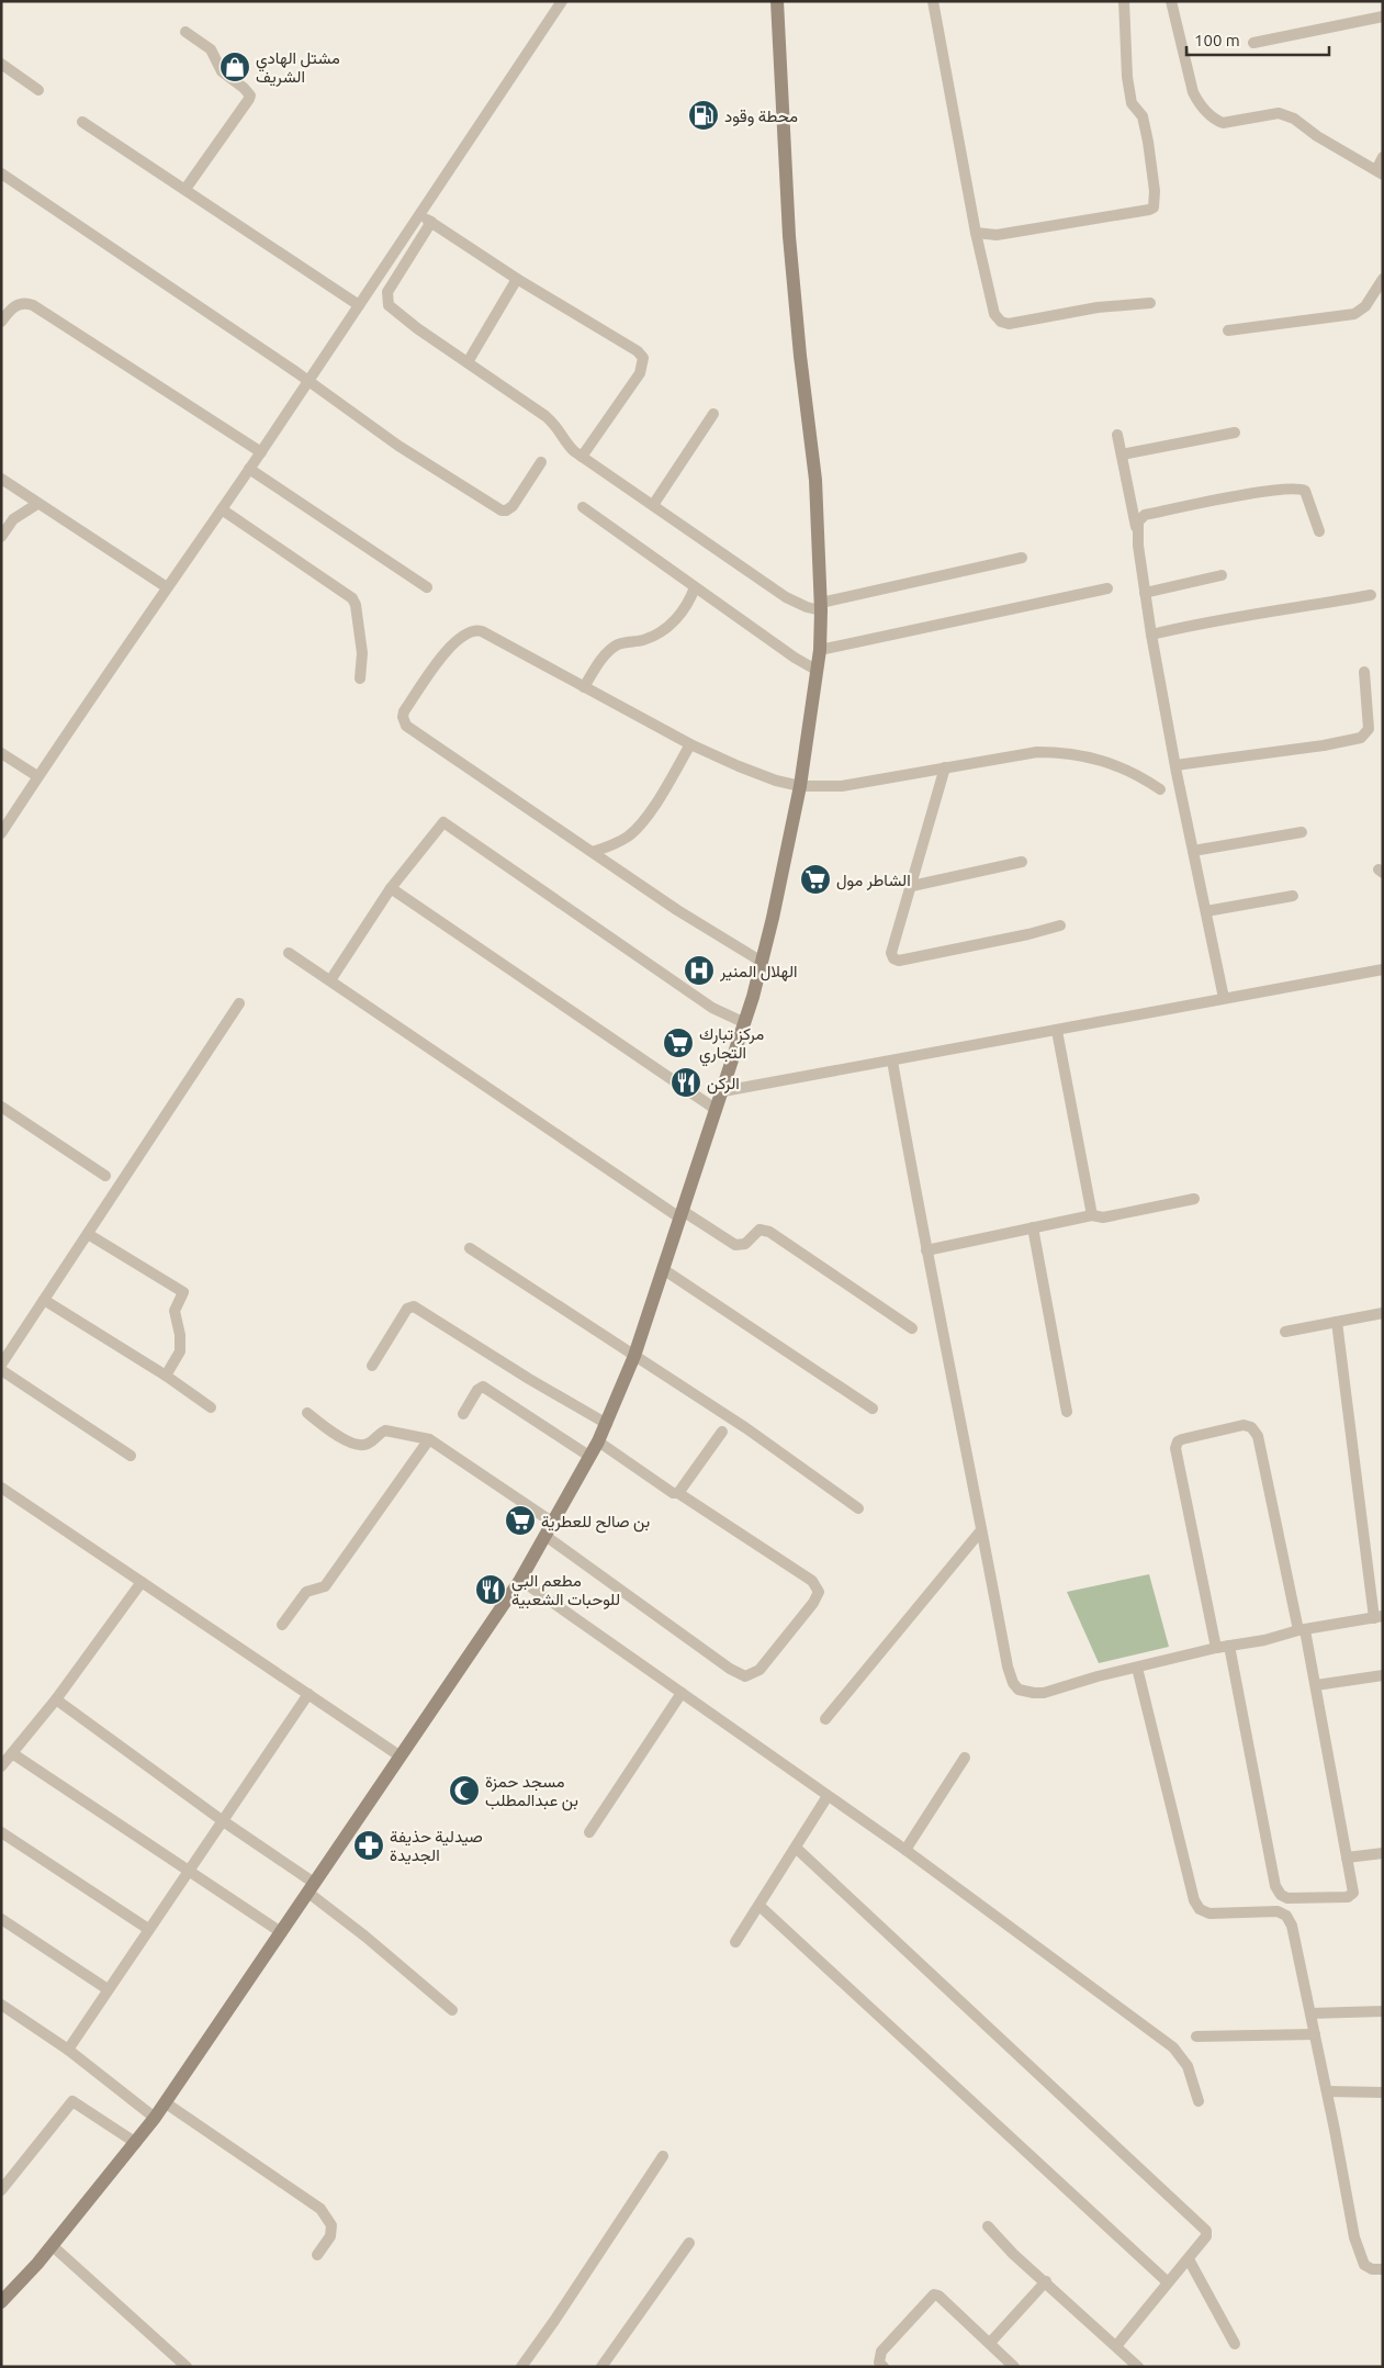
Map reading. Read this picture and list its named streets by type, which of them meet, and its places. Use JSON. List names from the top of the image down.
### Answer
{
  "places": {
    "shop": ["مشتل الهادي الشريف"],
    "fuel station": ["محطة وقود"],
    "supermarket": ["الشاطر مول", "مركز تبارك التجاري", "بن صالح للعطرية"],
    "hospital": ["الهلال المنير"],
    "restaurant": ["الركن", "مطعم البي للوحبات الشعبية"],
    "mosque": ["مسجد حمزة بن عبدالمطلب"],
    "pharmacy": ["صيدلية حذيفة الجديدة"]
  },
  "scale_bar": "100 m"
}
